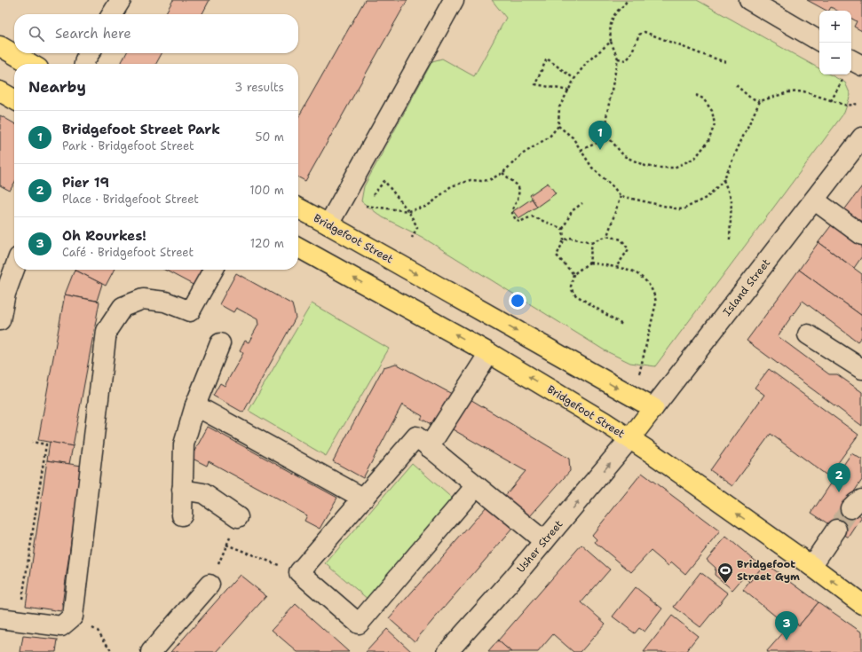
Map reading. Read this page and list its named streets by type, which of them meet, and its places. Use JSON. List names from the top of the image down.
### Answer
{
  "streets": {
    "main road": ["Bridgefoot Street", "Island Street"],
    "street": ["Usher Street"]
  },
  "crossings": [
    ["Bridgefoot Street", "Island Street"],
    ["Bridgefoot Street", "Usher Street"],
    ["Island Street", "Usher Street"]
  ],
  "places": {
    "sports": ["Bridgefoot Street Gym"]
  },
  "page": {
    "map_buttons": ["+", "−"],
    "search": "Search here",
    "heading": ["Nearby", "3 results"],
    "list": [
      {
        "mark": "1",
        "name": "Bridgefoot Street Park",
        "note": "Park · Bridgefoot Street",
        "value": "50 m"
      },
      {
        "mark": "2",
        "name": "Pier 19",
        "note": "Place · Bridgefoot Street",
        "value": "100 m"
      },
      {
        "mark": "3",
        "name": "Oh Rourkes!",
        "note": "Café · Bridgefoot Street",
        "value": "120 m"
      }
    ],
    "pins": ["1", "2", "3"]
  }
}
